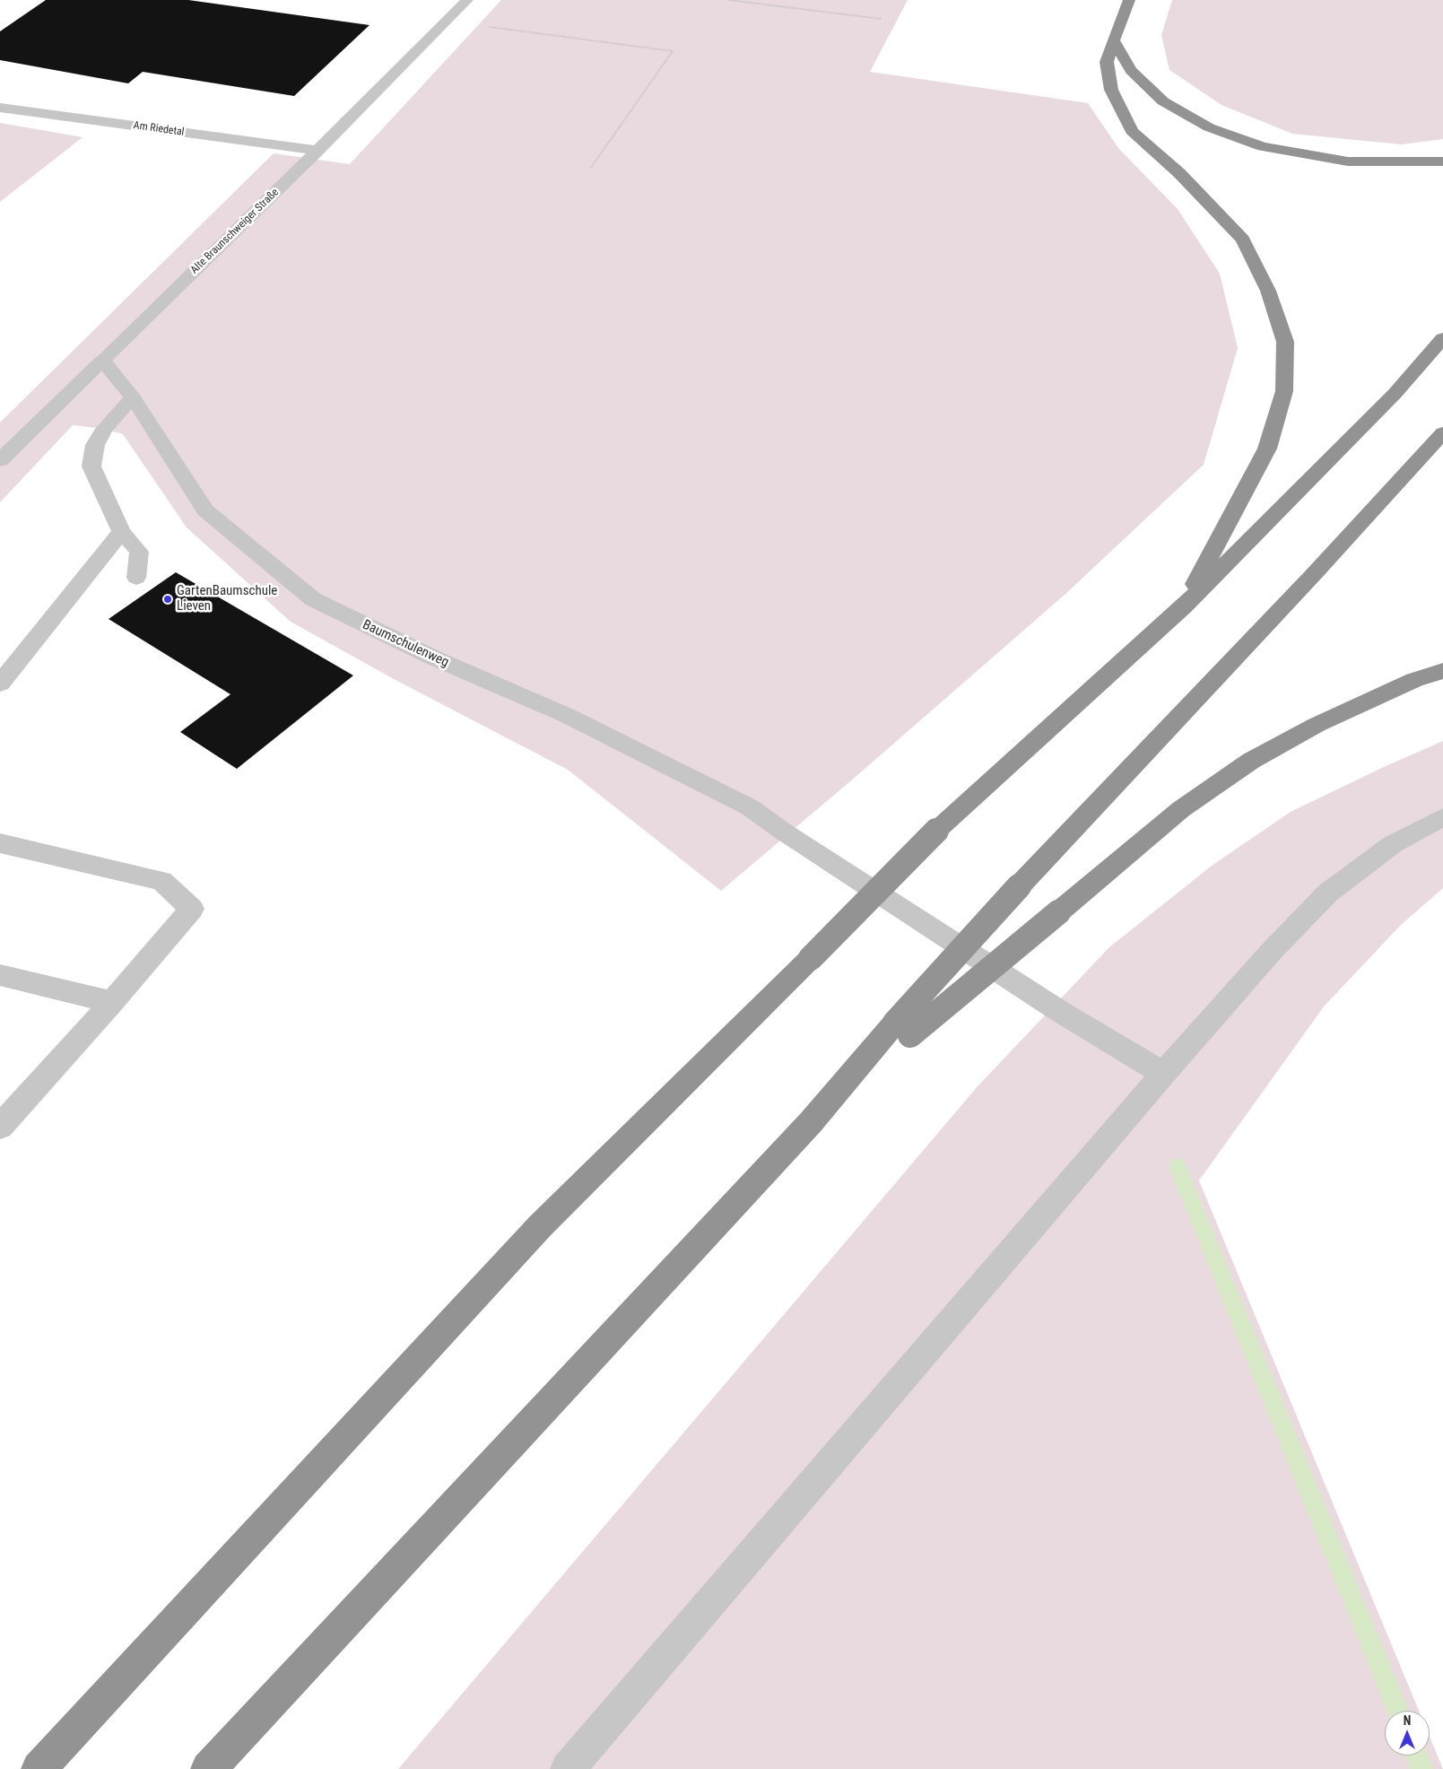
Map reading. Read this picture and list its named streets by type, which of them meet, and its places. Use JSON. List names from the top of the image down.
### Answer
{
  "streets": {
    "street": ["Am Riedetal", "Alte Braunschweiger Straße", "Baumschulenweg"]
  },
  "crossings": [
    ["Am Riedetal", "Alte Braunschweiger Straße"],
    ["Alte Braunschweiger Straße", "Baumschulenweg"]
  ],
  "places": ["GartenBaumschule Lieven"],
  "north": "top"
}
